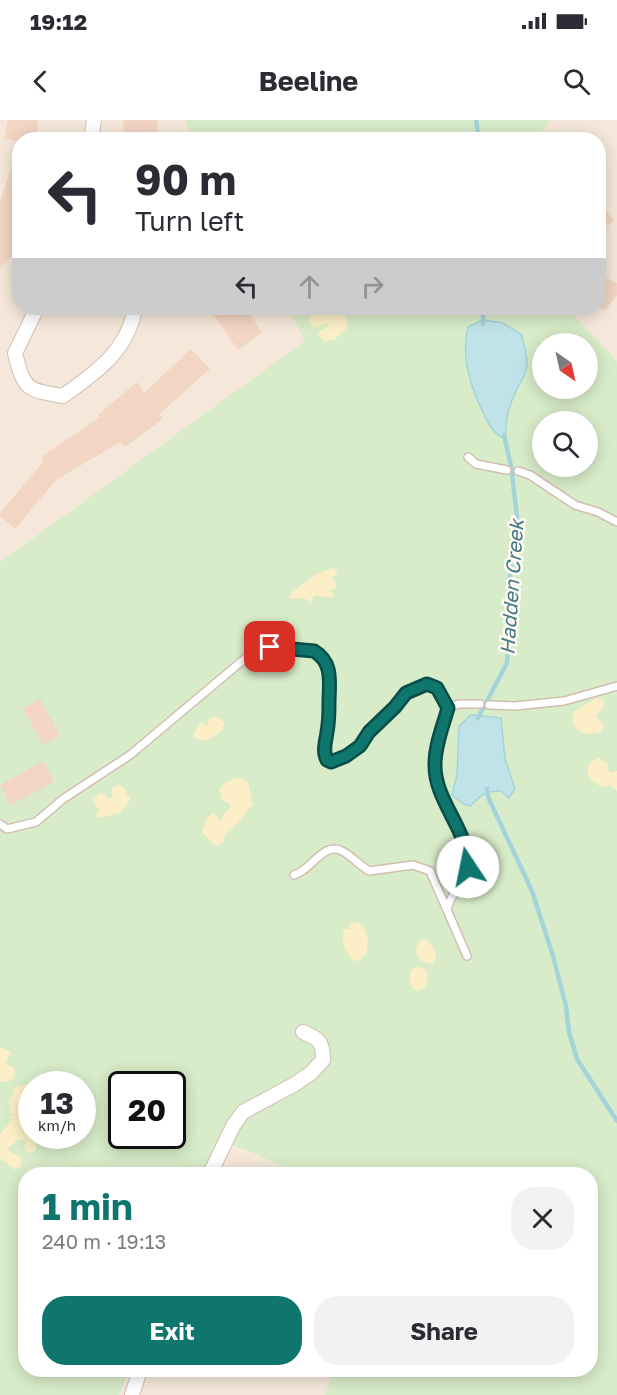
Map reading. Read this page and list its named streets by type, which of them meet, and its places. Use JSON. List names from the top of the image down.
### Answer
{
  "water": ["Hadden Creek"],
  "north": "bottom right",
  "page": {
    "status": "19:12",
    "header": "Beeline",
    "turn": ["90 m", "Turn left"],
    "speed": "13 km/h",
    "limit": "20",
    "heading": ["1 min", "240 m · 19:13"],
    "buttons": ["Exit", "Share"]
  }
}
